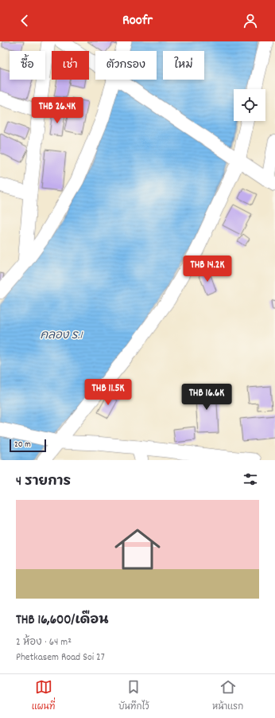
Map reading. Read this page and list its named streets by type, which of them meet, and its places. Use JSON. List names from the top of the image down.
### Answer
{
  "water": ["คลอง ร.1"],
  "scale_bar": "20 m",
  "page": {
    "header": "Roofr",
    "chip": [
      "ซื้อ",
      "เช่า",
      "ตัวกรอง",
      "ใหม่"
    ],
    "price": [
      "THB 26.4K",
      "THB 14.2K",
      "THB 11.5K",
      "THB 16.6K"
    ],
    "scale": "20 m",
    "heading": "4 รายการ",
    "list": [
      {
        "name": "THB 16,600/เดือน",
        "note": "2 ห้อง · 64 m² · Phetkasem Road Soi 27"
      }
    ],
    "tabs": ["แผนที่", "บันทึกไว้", "หน้าแรก"]
  }
}
